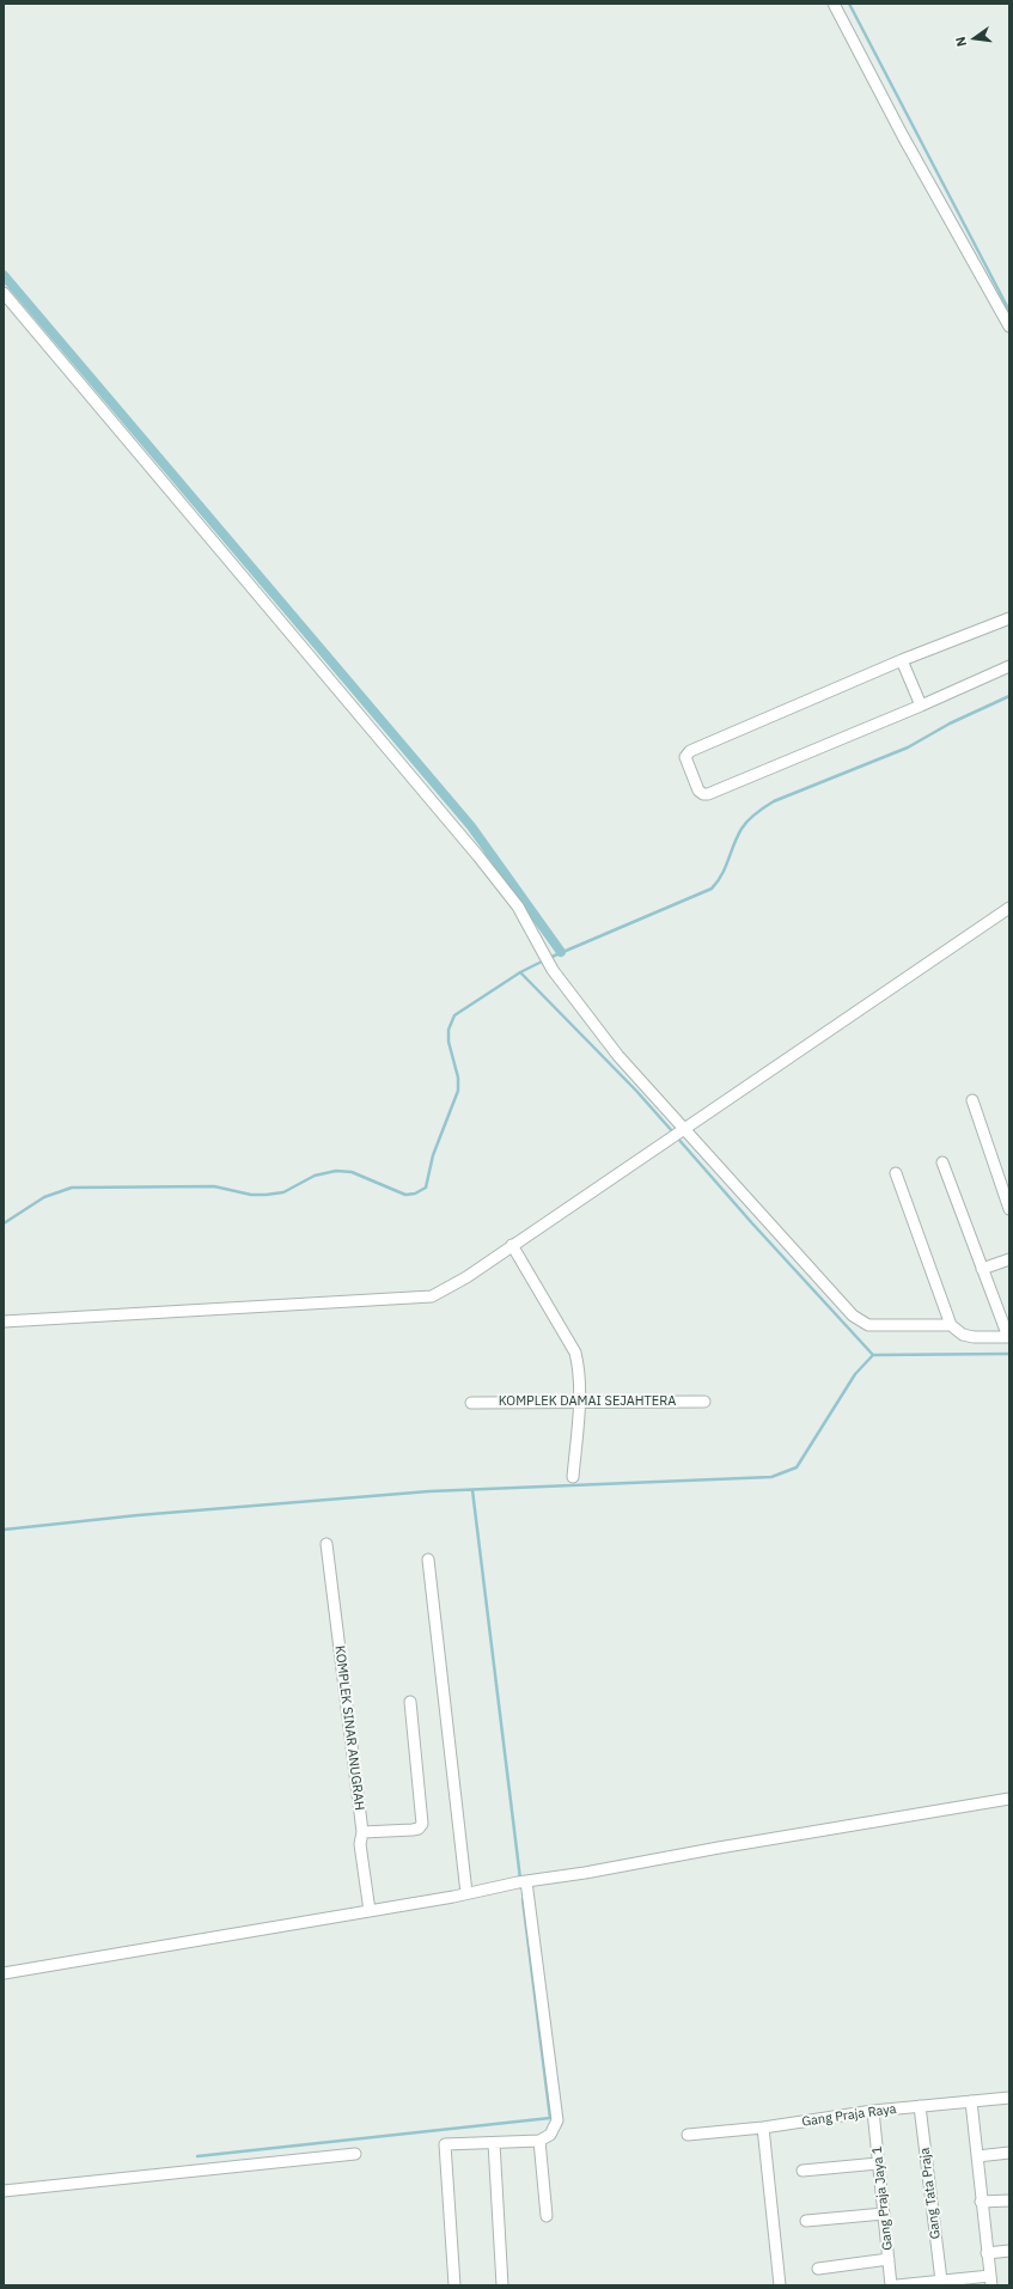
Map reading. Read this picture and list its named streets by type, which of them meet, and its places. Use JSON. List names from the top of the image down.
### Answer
{
  "streets": {
    "street": [
      "KOMPLEK DAMAI SEJAHTERA",
      "KOMPLEK SINAR ANUGRAH",
      "Gang Praja Raya",
      "Gang Tata Praja",
      "Gang Praja Jaya 1"
    ]
  },
  "crossings": [
    ["Gang Praja Raya", "Gang Tata Praja"],
    ["Gang Praja Raya", "Gang Praja Jaya 1"]
  ],
  "north": "left"
}
